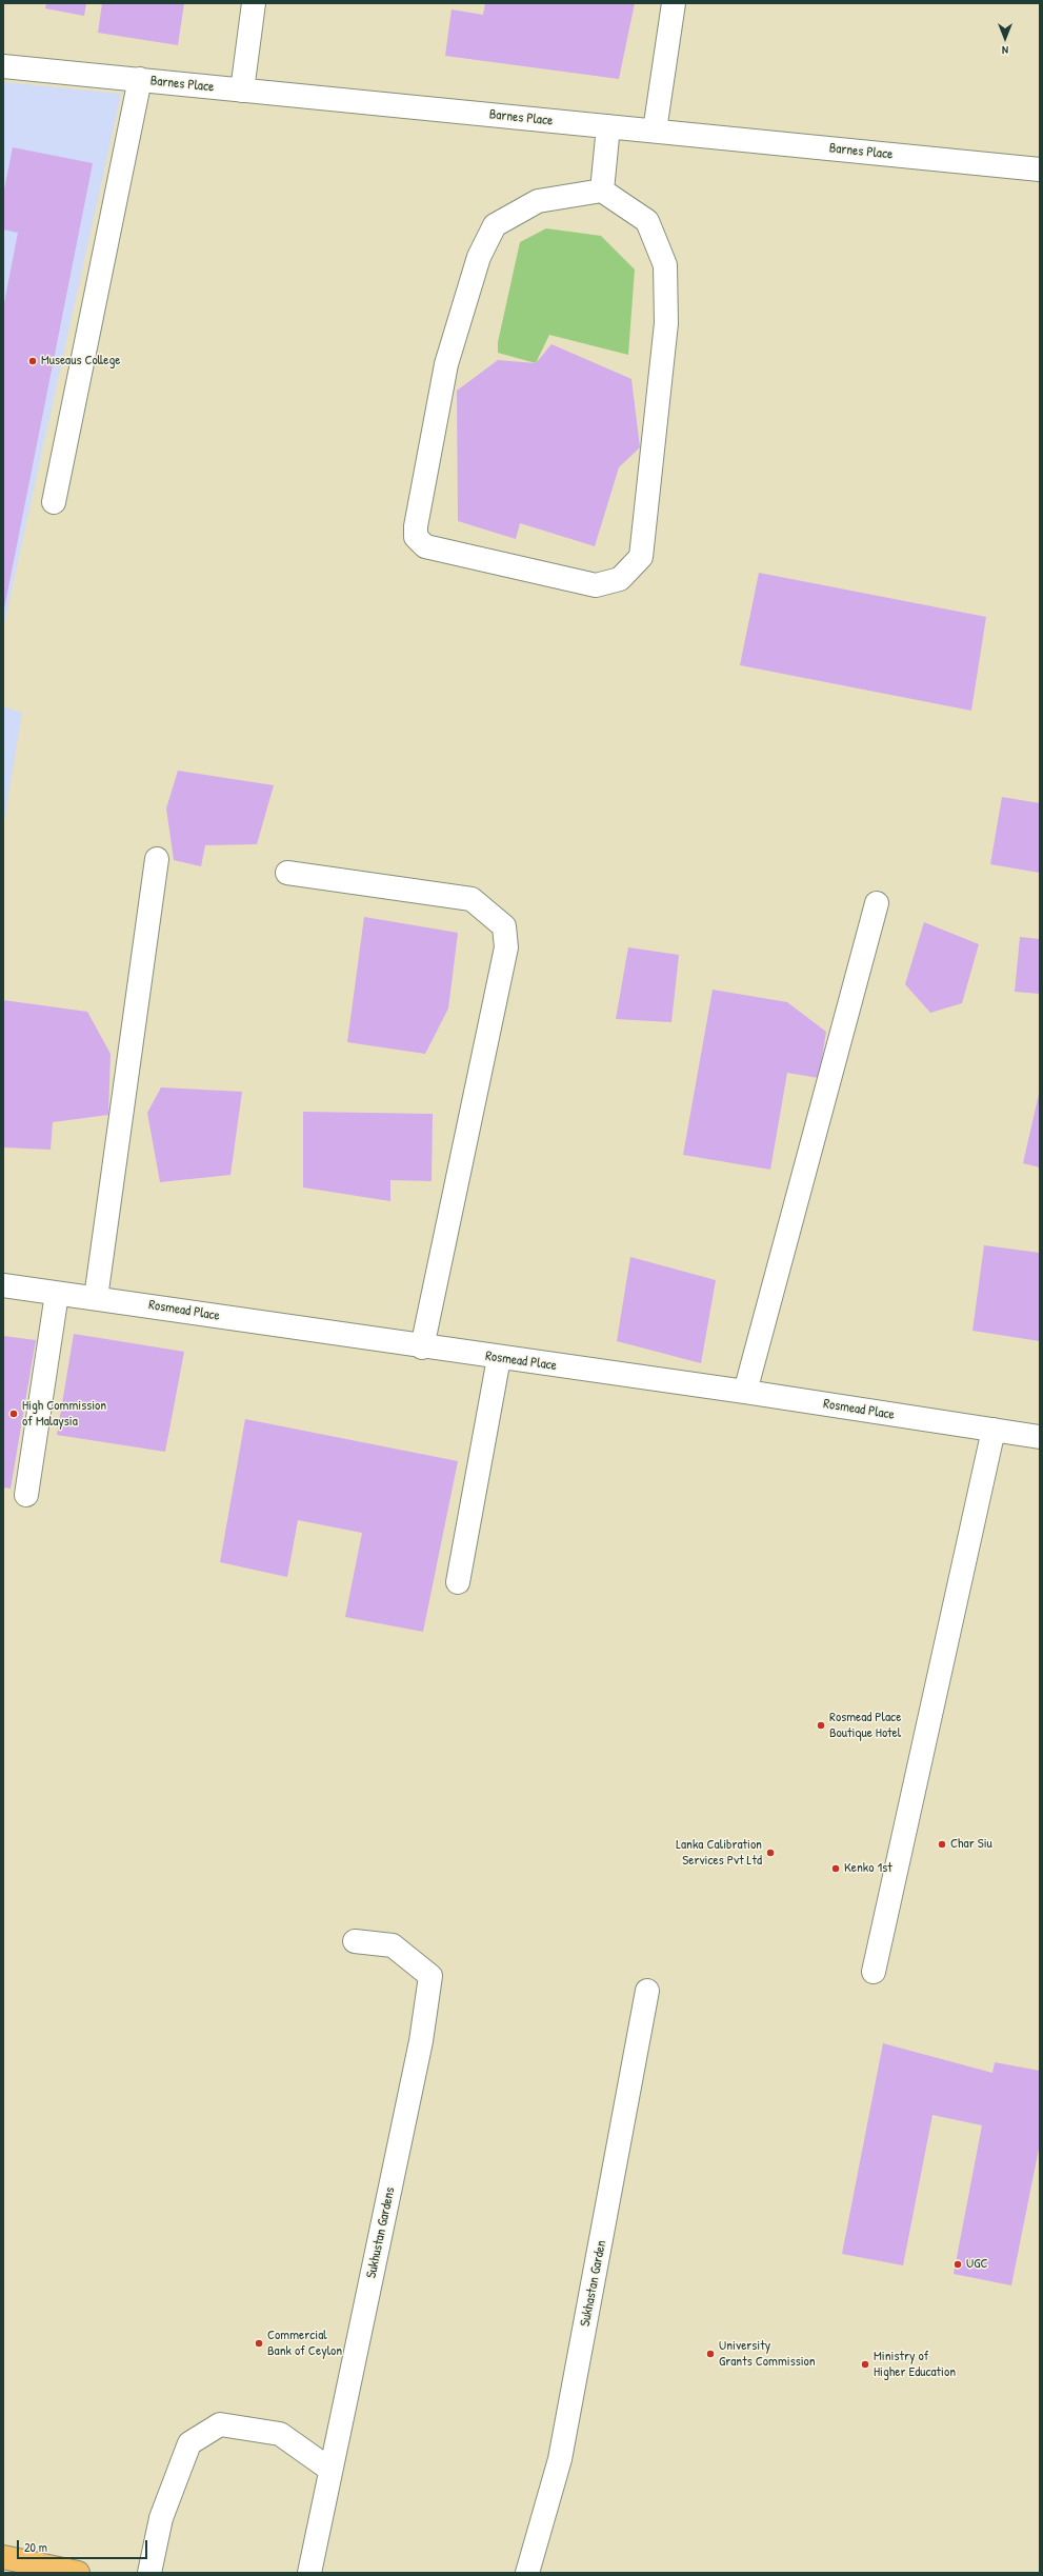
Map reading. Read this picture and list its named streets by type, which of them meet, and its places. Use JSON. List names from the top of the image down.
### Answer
{
  "streets": {
    "street": [
      "Barnes Place",
      "Rosmead Place",
      "Sukhustan Gardens",
      "Sukhastan Garden"
    ]
  },
  "places": [
    "Museaus College",
    "High Commission of Malaysia",
    "Rosmead Place Boutique Hotel",
    "Char Siu",
    "Lanka Calibration Services Pvt Ltd",
    "Kenko 1st",
    "UGC",
    "Commercial Bank of Ceylon",
    "University Grants Commission",
    "Ministry of Higher Education"
  ],
  "scale_bar": "20 m",
  "north": "bottom"
}
